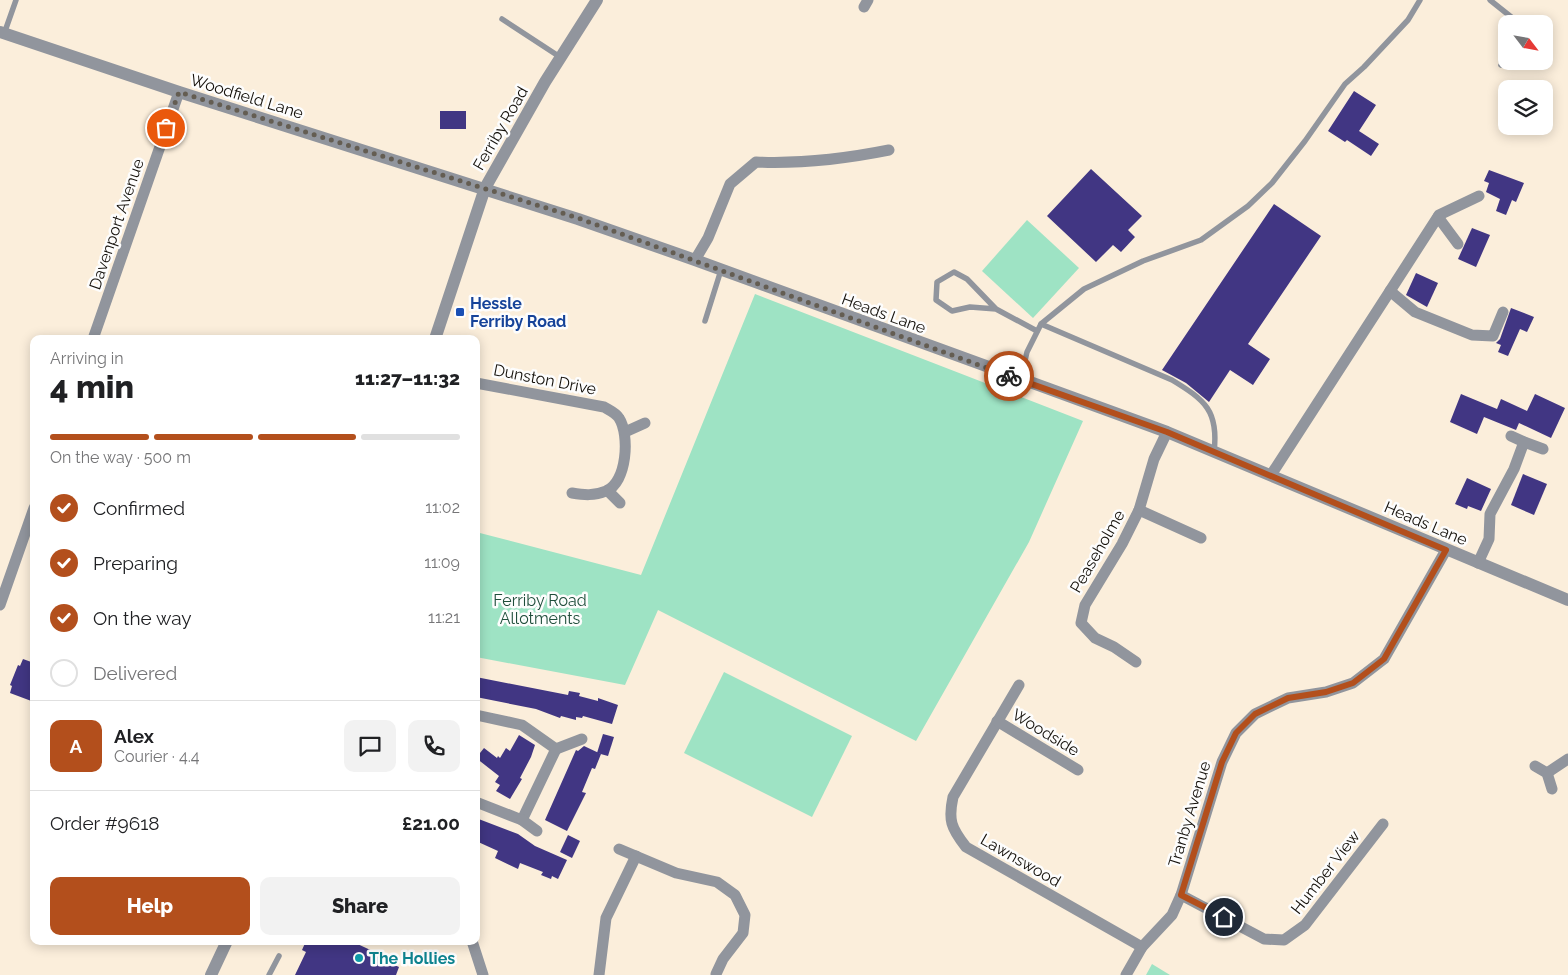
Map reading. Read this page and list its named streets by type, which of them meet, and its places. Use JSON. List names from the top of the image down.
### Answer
{
  "streets": {
    "street": [
      "Woodfield Lane",
      "Ferriby Road",
      "Davenport Avenue",
      "Heads Lane",
      "Dunston Drive",
      "Peaseholme",
      "Woodside",
      "Tranby Avenue",
      "Lawnswood",
      "Humber View"
    ]
  },
  "crossings": [
    ["Woodfield Lane", "Ferriby Road"],
    ["Woodfield Lane", "Davenport Avenue"],
    ["Woodfield Lane", "Heads Lane"],
    ["Ferriby Road", "Heads Lane"],
    ["Heads Lane", "Peaseholme"],
    ["Heads Lane", "Tranby Avenue"],
    ["Woodside", "Lawnswood"],
    ["Tranby Avenue", "Lawnswood"],
    ["Tranby Avenue", "Humber View"]
  ],
  "parks": ["Ferriby Road Allotments"],
  "places": {
    "transit": ["Hessle Ferriby Road"],
    "other": ["The Hollies"]
  },
  "north": "bottom right",
  "page": {
    "heading": ["4 min", "Arriving in", "11:27–11:32"],
    "panel": [
      "Alex",
      "Courier · 4.4",
      "Order #9618",
      "£21.00"
    ],
    "bar": "On the way · 500 m",
    "list": [
      ["Confirmed", "11:02"],
      ["Preparing", "11:09"],
      ["On the way", "11:21"],
      "Delivered"
    ],
    "round": "A",
    "buttons": ["Help", "Share"]
  }
}
